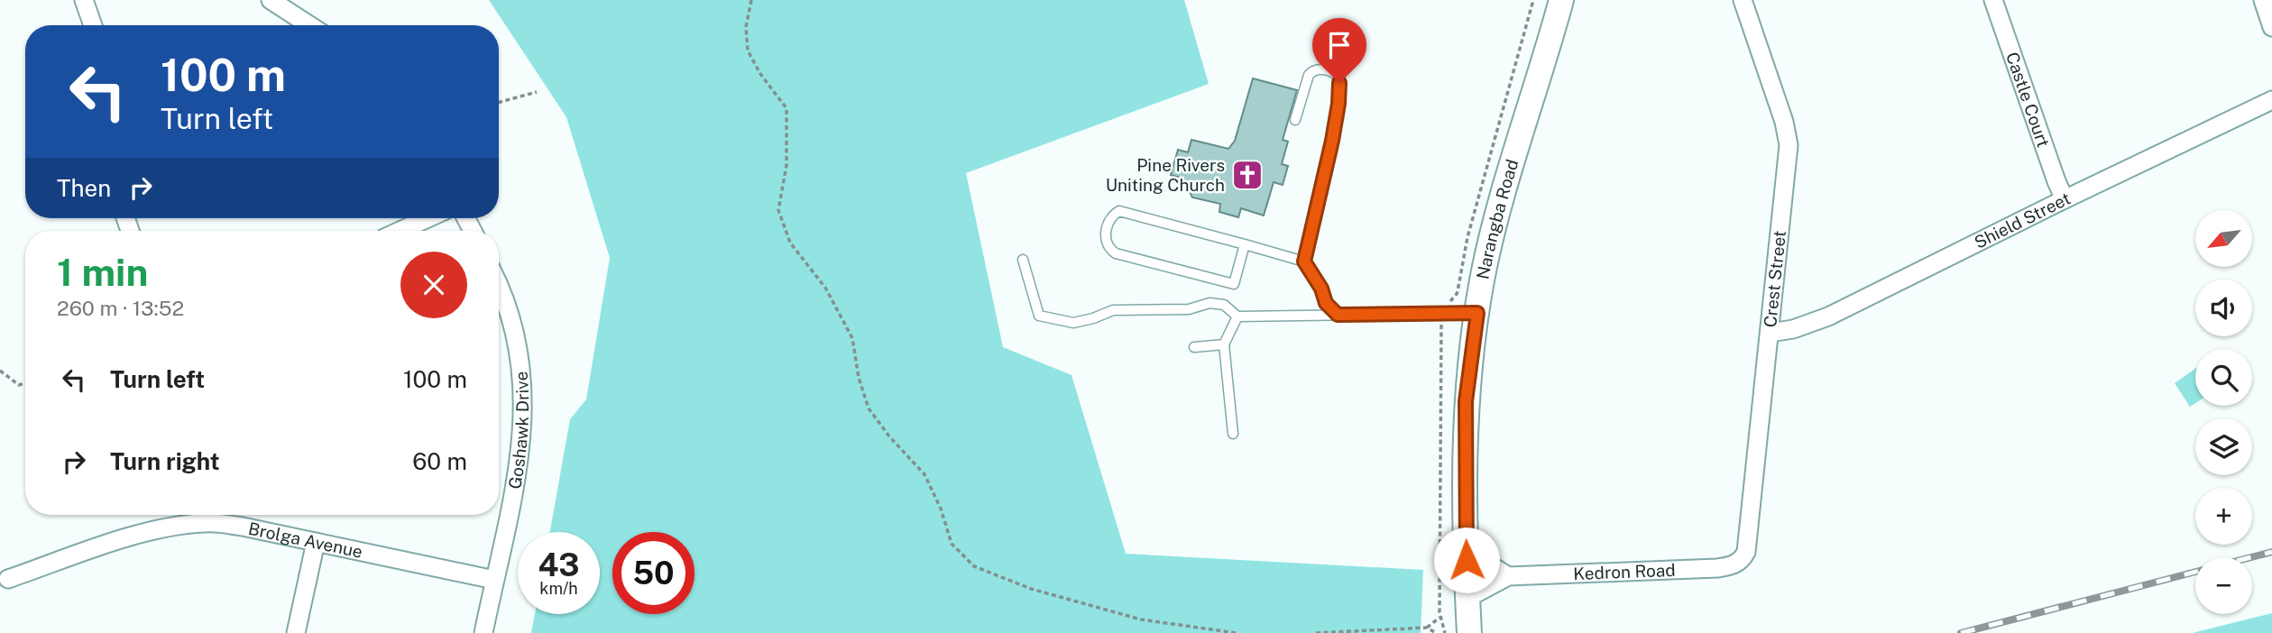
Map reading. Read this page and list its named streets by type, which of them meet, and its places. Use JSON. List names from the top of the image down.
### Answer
{
  "streets": {
    "main road": ["Narangba Road"],
    "street": [
      "Castle Court",
      "Shield Street",
      "Crest Street",
      "Goshawk Drive",
      "Brolga Avenue",
      "Kedron Road"
    ]
  },
  "crossings": [
    ["Castle Court", "Shield Street"],
    ["Narangba Road", "Kedron Road"],
    ["Shield Street", "Crest Street"],
    ["Crest Street", "Kedron Road"],
    ["Goshawk Drive", "Brolga Avenue"]
  ],
  "places": {
    "church": ["Pine Rivers Uniting Church"]
  },
  "north": "bottom left",
  "page": {
    "turn": ["100 m", "Turn left"],
    "then": "Then",
    "map_buttons": ["+", "−"],
    "heading": ["1 min", "260 m · 13:52"],
    "list": [
      {
        "name": "Turn left",
        "value": "100 m"
      },
      {
        "name": "Turn right",
        "value": "60 m"
      }
    ],
    "speed": "43 km/h",
    "limit": "50"
  }
}
